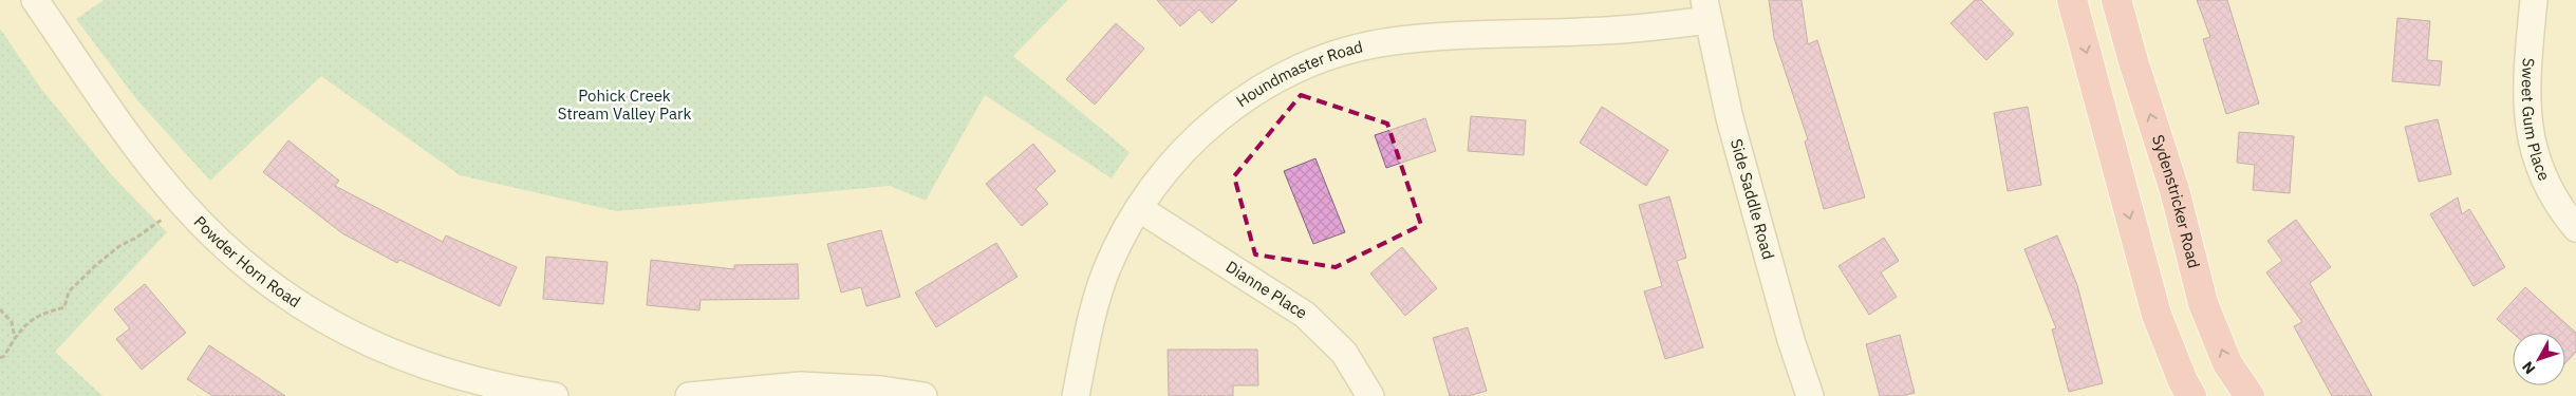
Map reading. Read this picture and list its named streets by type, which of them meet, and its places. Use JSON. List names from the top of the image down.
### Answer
{
  "streets": {
    "main road": ["Sydenstricker Road"],
    "street": [
      "Houndmaster Road",
      "Sweet Gum Place",
      "Side Saddle Road",
      "Powder Horn Road",
      "Dianne Place"
    ]
  },
  "crossings": [
    ["Houndmaster Road", "Side Saddle Road"],
    ["Houndmaster Road", "Dianne Place"]
  ],
  "parks": ["Pohick Creek Stream Valley Park"],
  "north": "bottom left"
}
